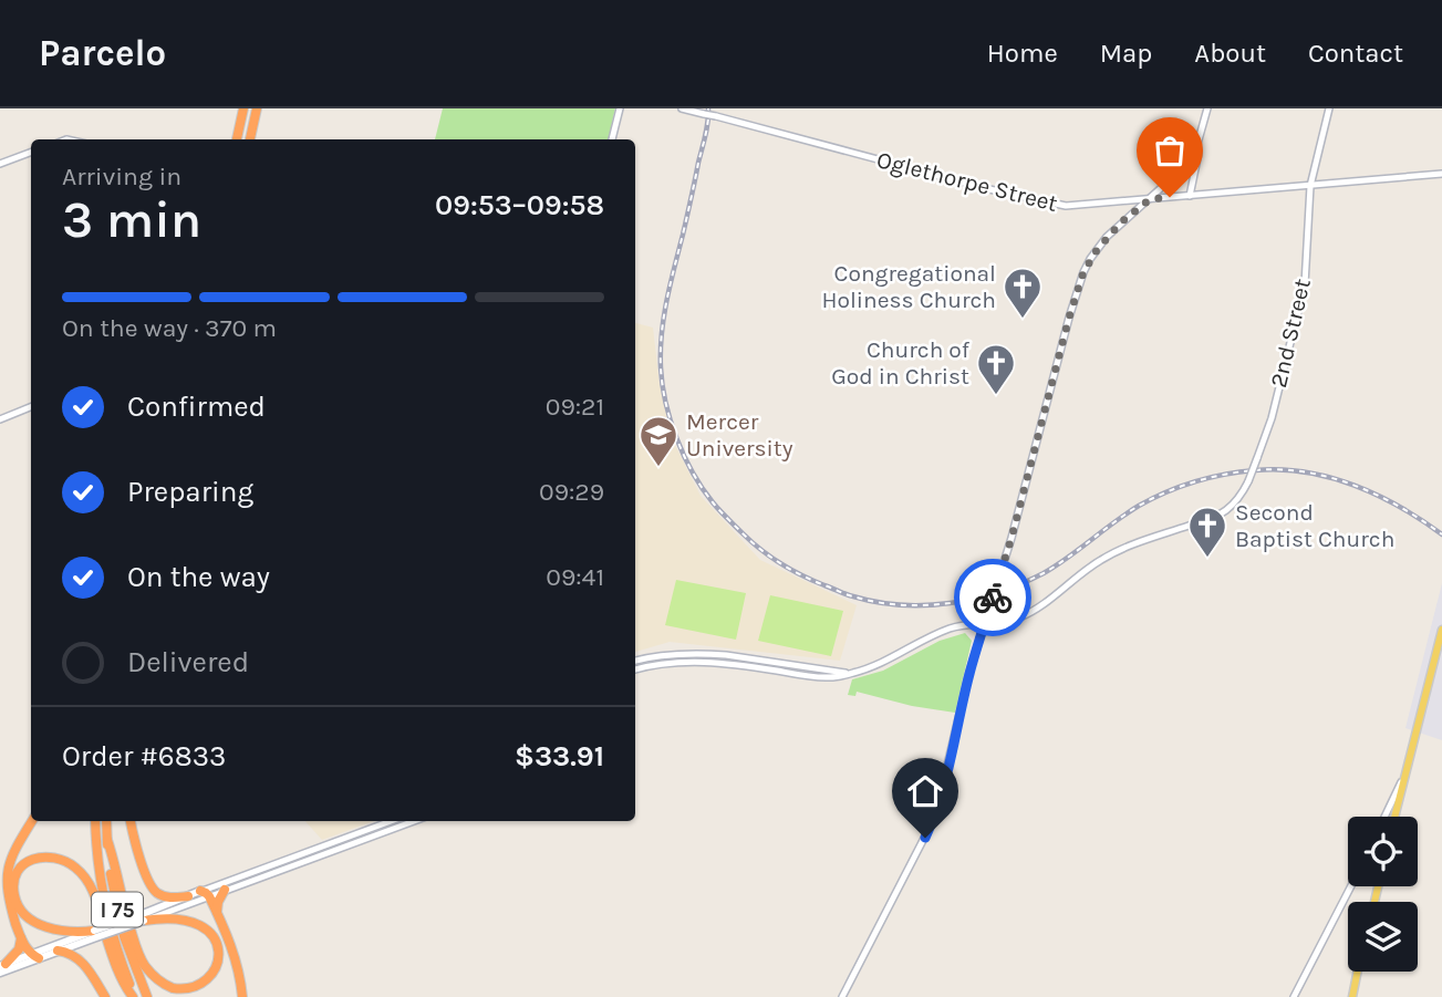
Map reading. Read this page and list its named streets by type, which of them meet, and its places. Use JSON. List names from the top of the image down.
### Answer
{
  "streets": {
    "highway": ["I 75"],
    "street": ["Oglethorpe Street", "2nd Street"]
  },
  "crossings": [
    ["Oglethorpe Street", "2nd Street"]
  ],
  "places": {
    "church": ["Congregational Holiness Church", "Church of God in Christ", "Second Baptist Church"],
    "school or university": ["Mercer University"]
  },
  "page": {
    "header": "Parcelo",
    "nav": [
      "Home",
      "Map",
      "About",
      "Contact"
    ],
    "heading": ["3 min", "Arriving in", "09:53–09:58"],
    "panel": ["Order #6833", "$33.91"],
    "bar": "On the way · 370 m",
    "list": [
      ["Confirmed", "09:21"],
      ["Preparing", "09:29"],
      ["On the way", "09:41"],
      "Delivered"
    ]
  }
}
